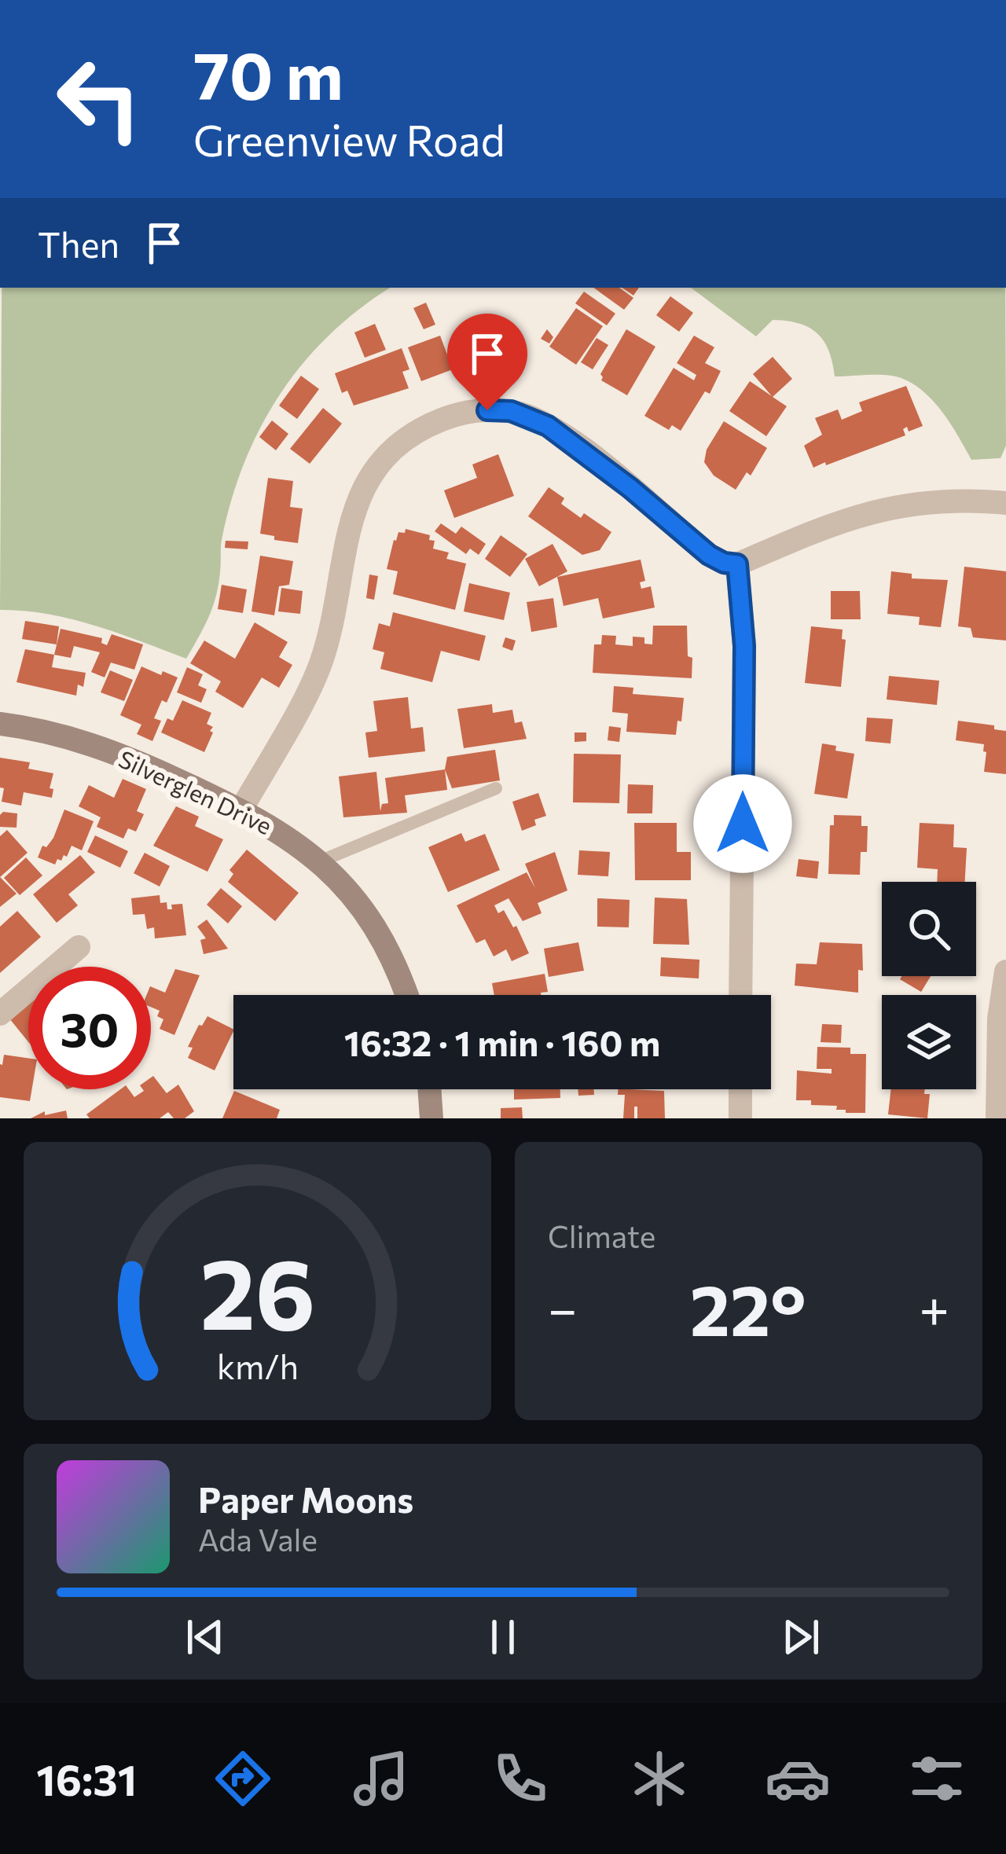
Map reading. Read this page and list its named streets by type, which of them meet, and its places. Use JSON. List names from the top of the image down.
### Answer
{
  "streets": {
    "street": ["Silverglen Drive"]
  },
  "page": {
    "turn": ["70 m", "Greenview Road"],
    "then": "Then",
    "limit": "30",
    "trip": "16:32 · 1 min · 160 m",
    "tile": "Climate",
    "heat": ["−", "22°", "+"],
    "song": ["Paper Moons", "Ada Vale"],
    "tabs": "16:31",
    "gauge": ["26", "km/h"]
  }
}
